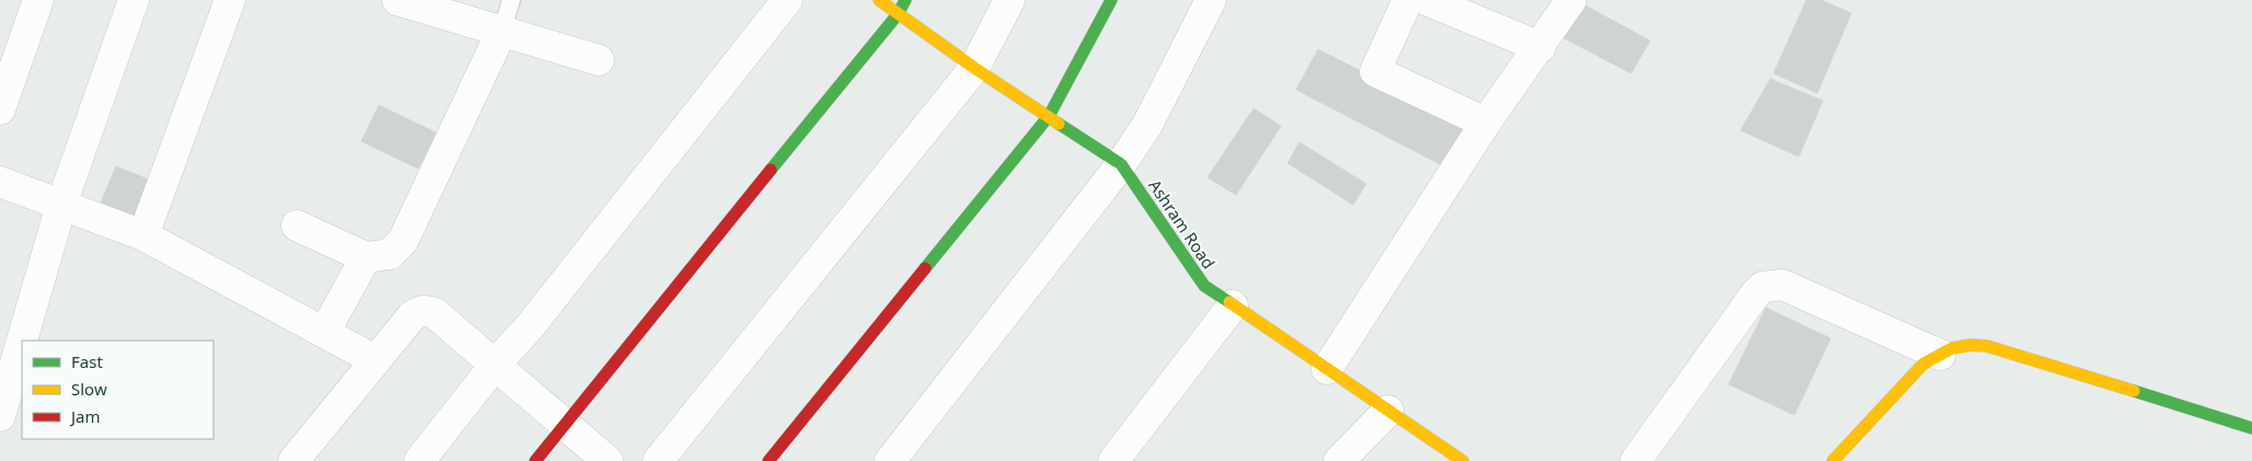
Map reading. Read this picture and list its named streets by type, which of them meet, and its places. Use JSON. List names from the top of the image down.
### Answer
{
  "streets": {
    "street": ["Ashram Road"]
  },
  "legend": ["Fast", "Slow", "Jam"]
}
